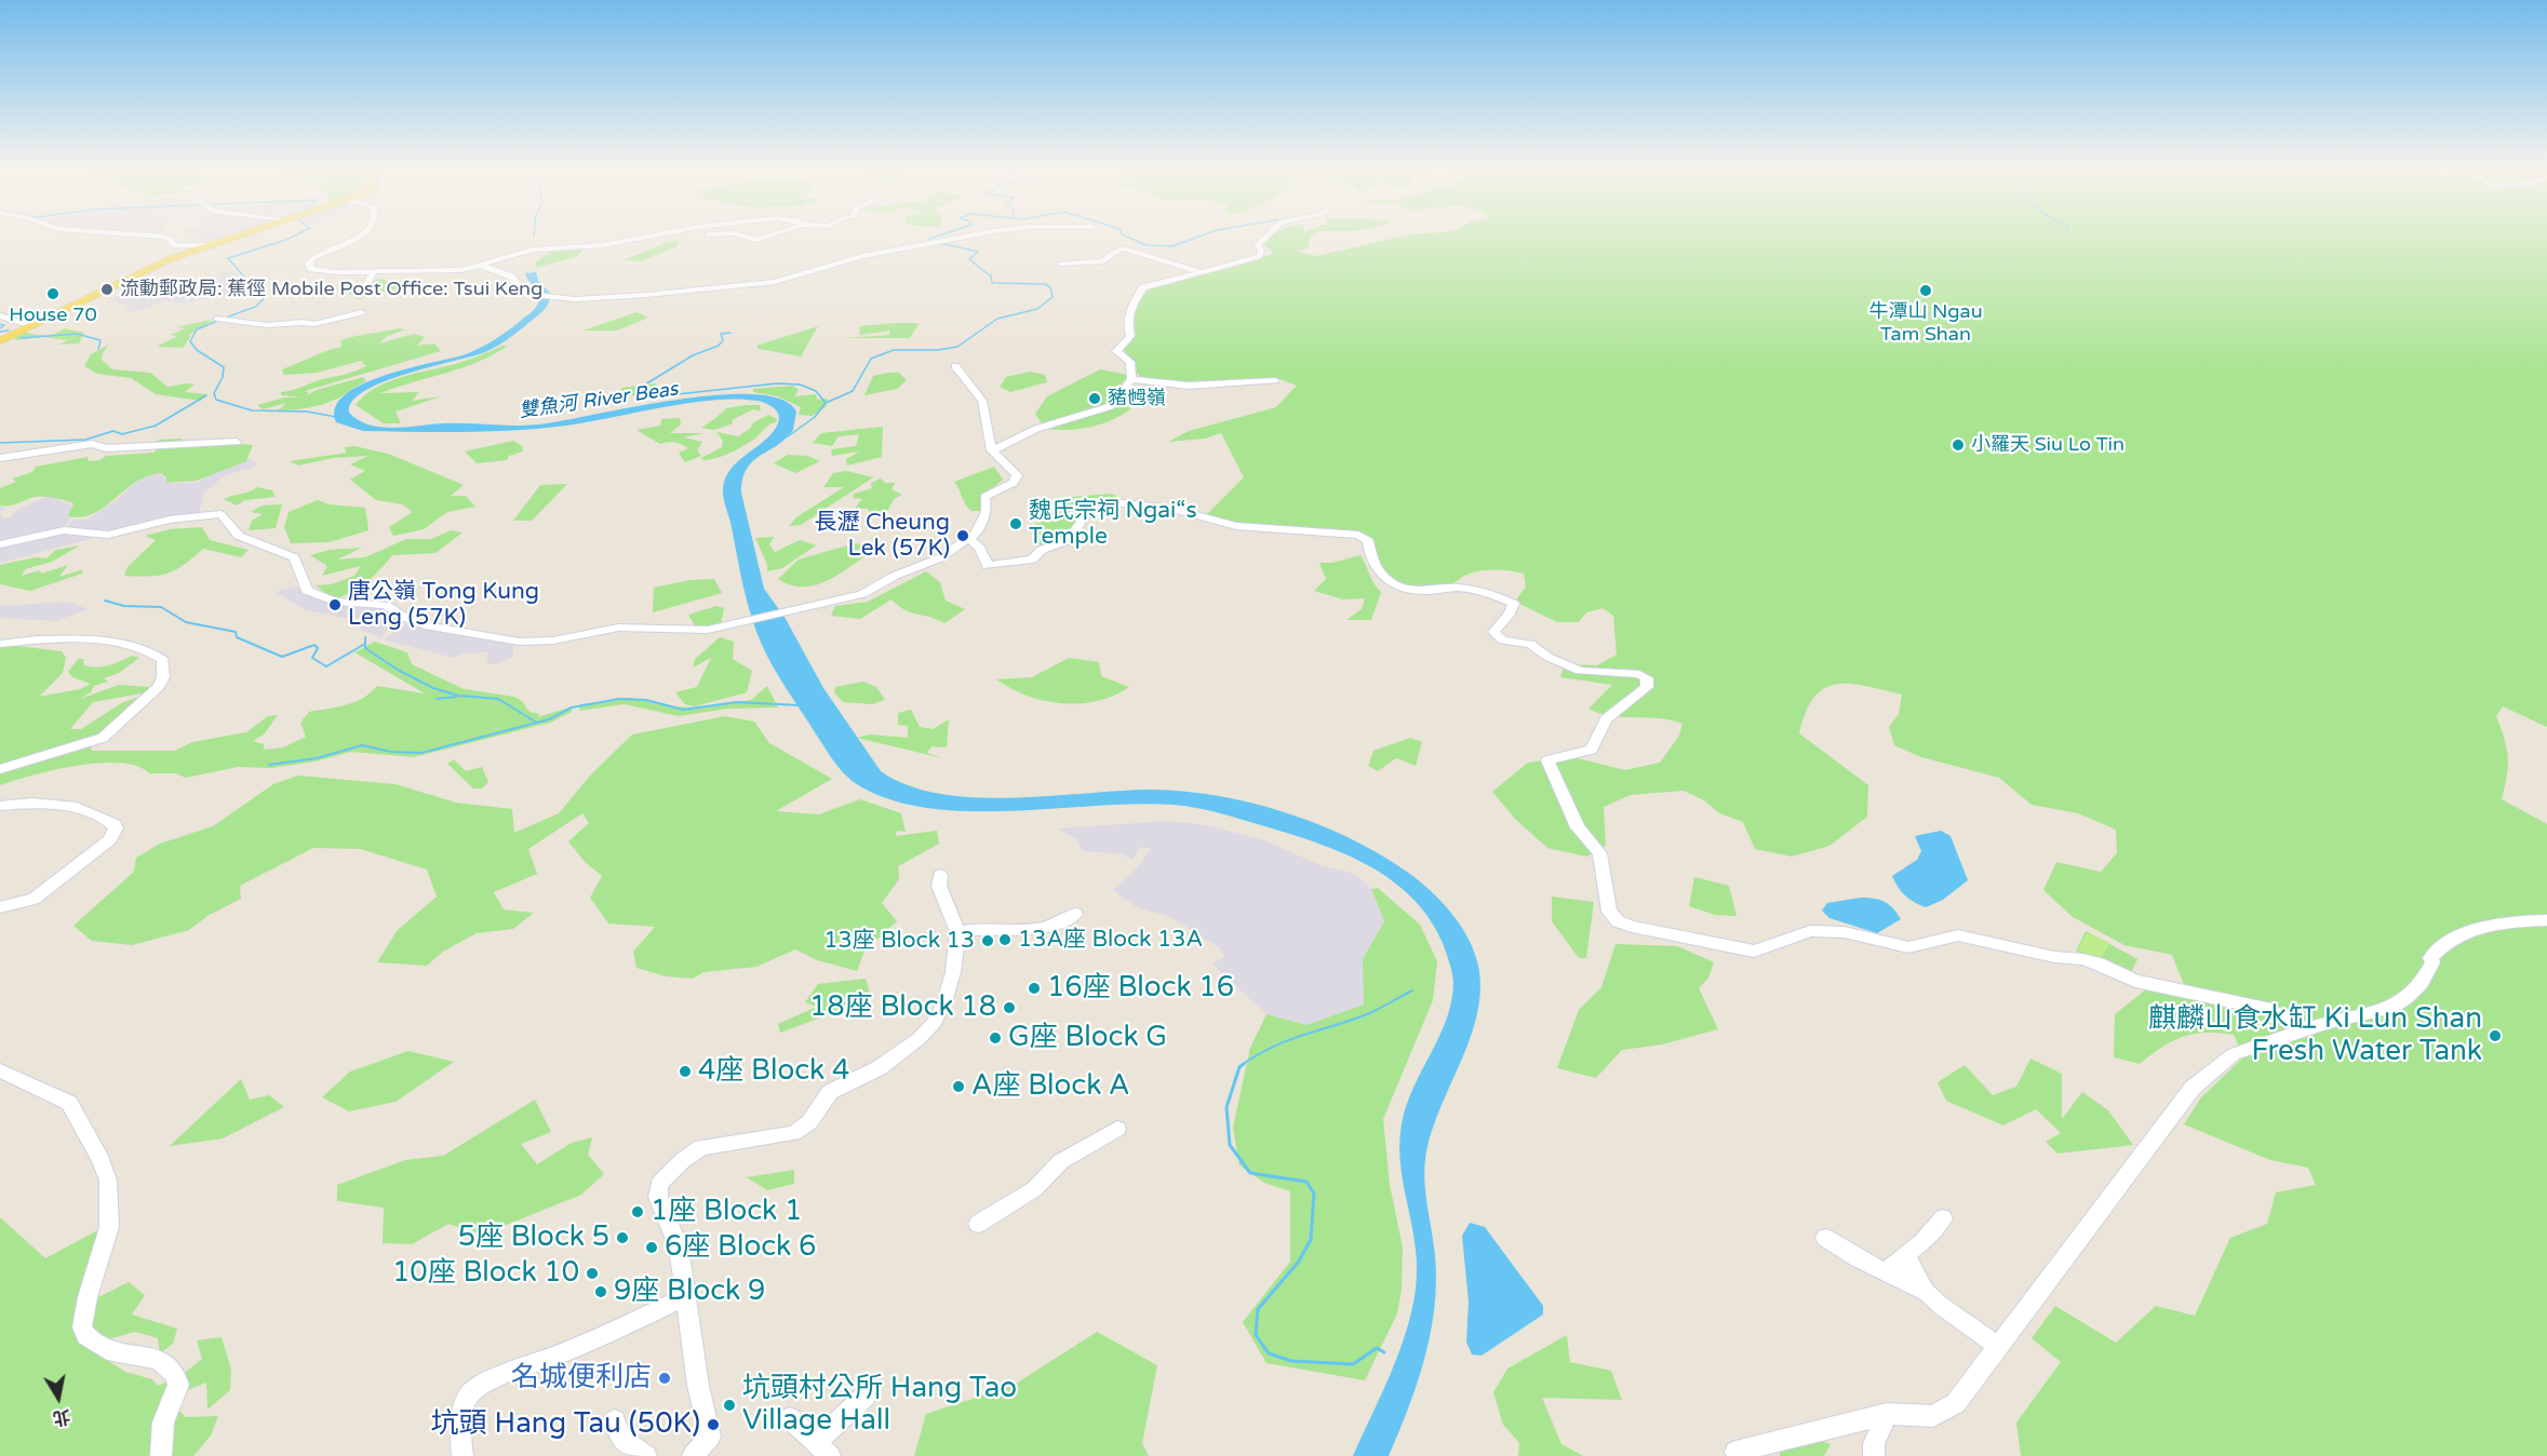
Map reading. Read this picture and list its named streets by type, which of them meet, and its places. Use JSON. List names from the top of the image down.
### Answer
{
  "water": ["雙魚河 River Beas"],
  "places": [
    "流動郵政局: 蕉徑 Mobile Post Office: Tsui Keng",
    "牛潭山 Ngau Tam Shan",
    "House 70",
    "豬乸嶺",
    "小羅天 Siu Lo Tin",
    "魏氏宗祠 Ngai“s Temple",
    "長瀝 Cheung Lek (57K)",
    "唐公嶺 Tong Kung Leng (57K)",
    "13A座 Block 13A",
    "13座 Block 13",
    "16座 Block 16",
    "18座 Block 18",
    "麒麟山食水缸 Ki Lun Shan Fresh Water Tank",
    "G座 Block G",
    "4座 Block 4",
    "A座 Block A",
    "1座 Block 1",
    "5座 Block 5",
    "6座 Block 6",
    "10座 Block 10",
    "9座 Block 9",
    "名城便利店",
    "坑頭村公所 Hang Tao Village Hall",
    "坑頭 Hang Tau (50K)"
  ],
  "north": "bottom"
}
